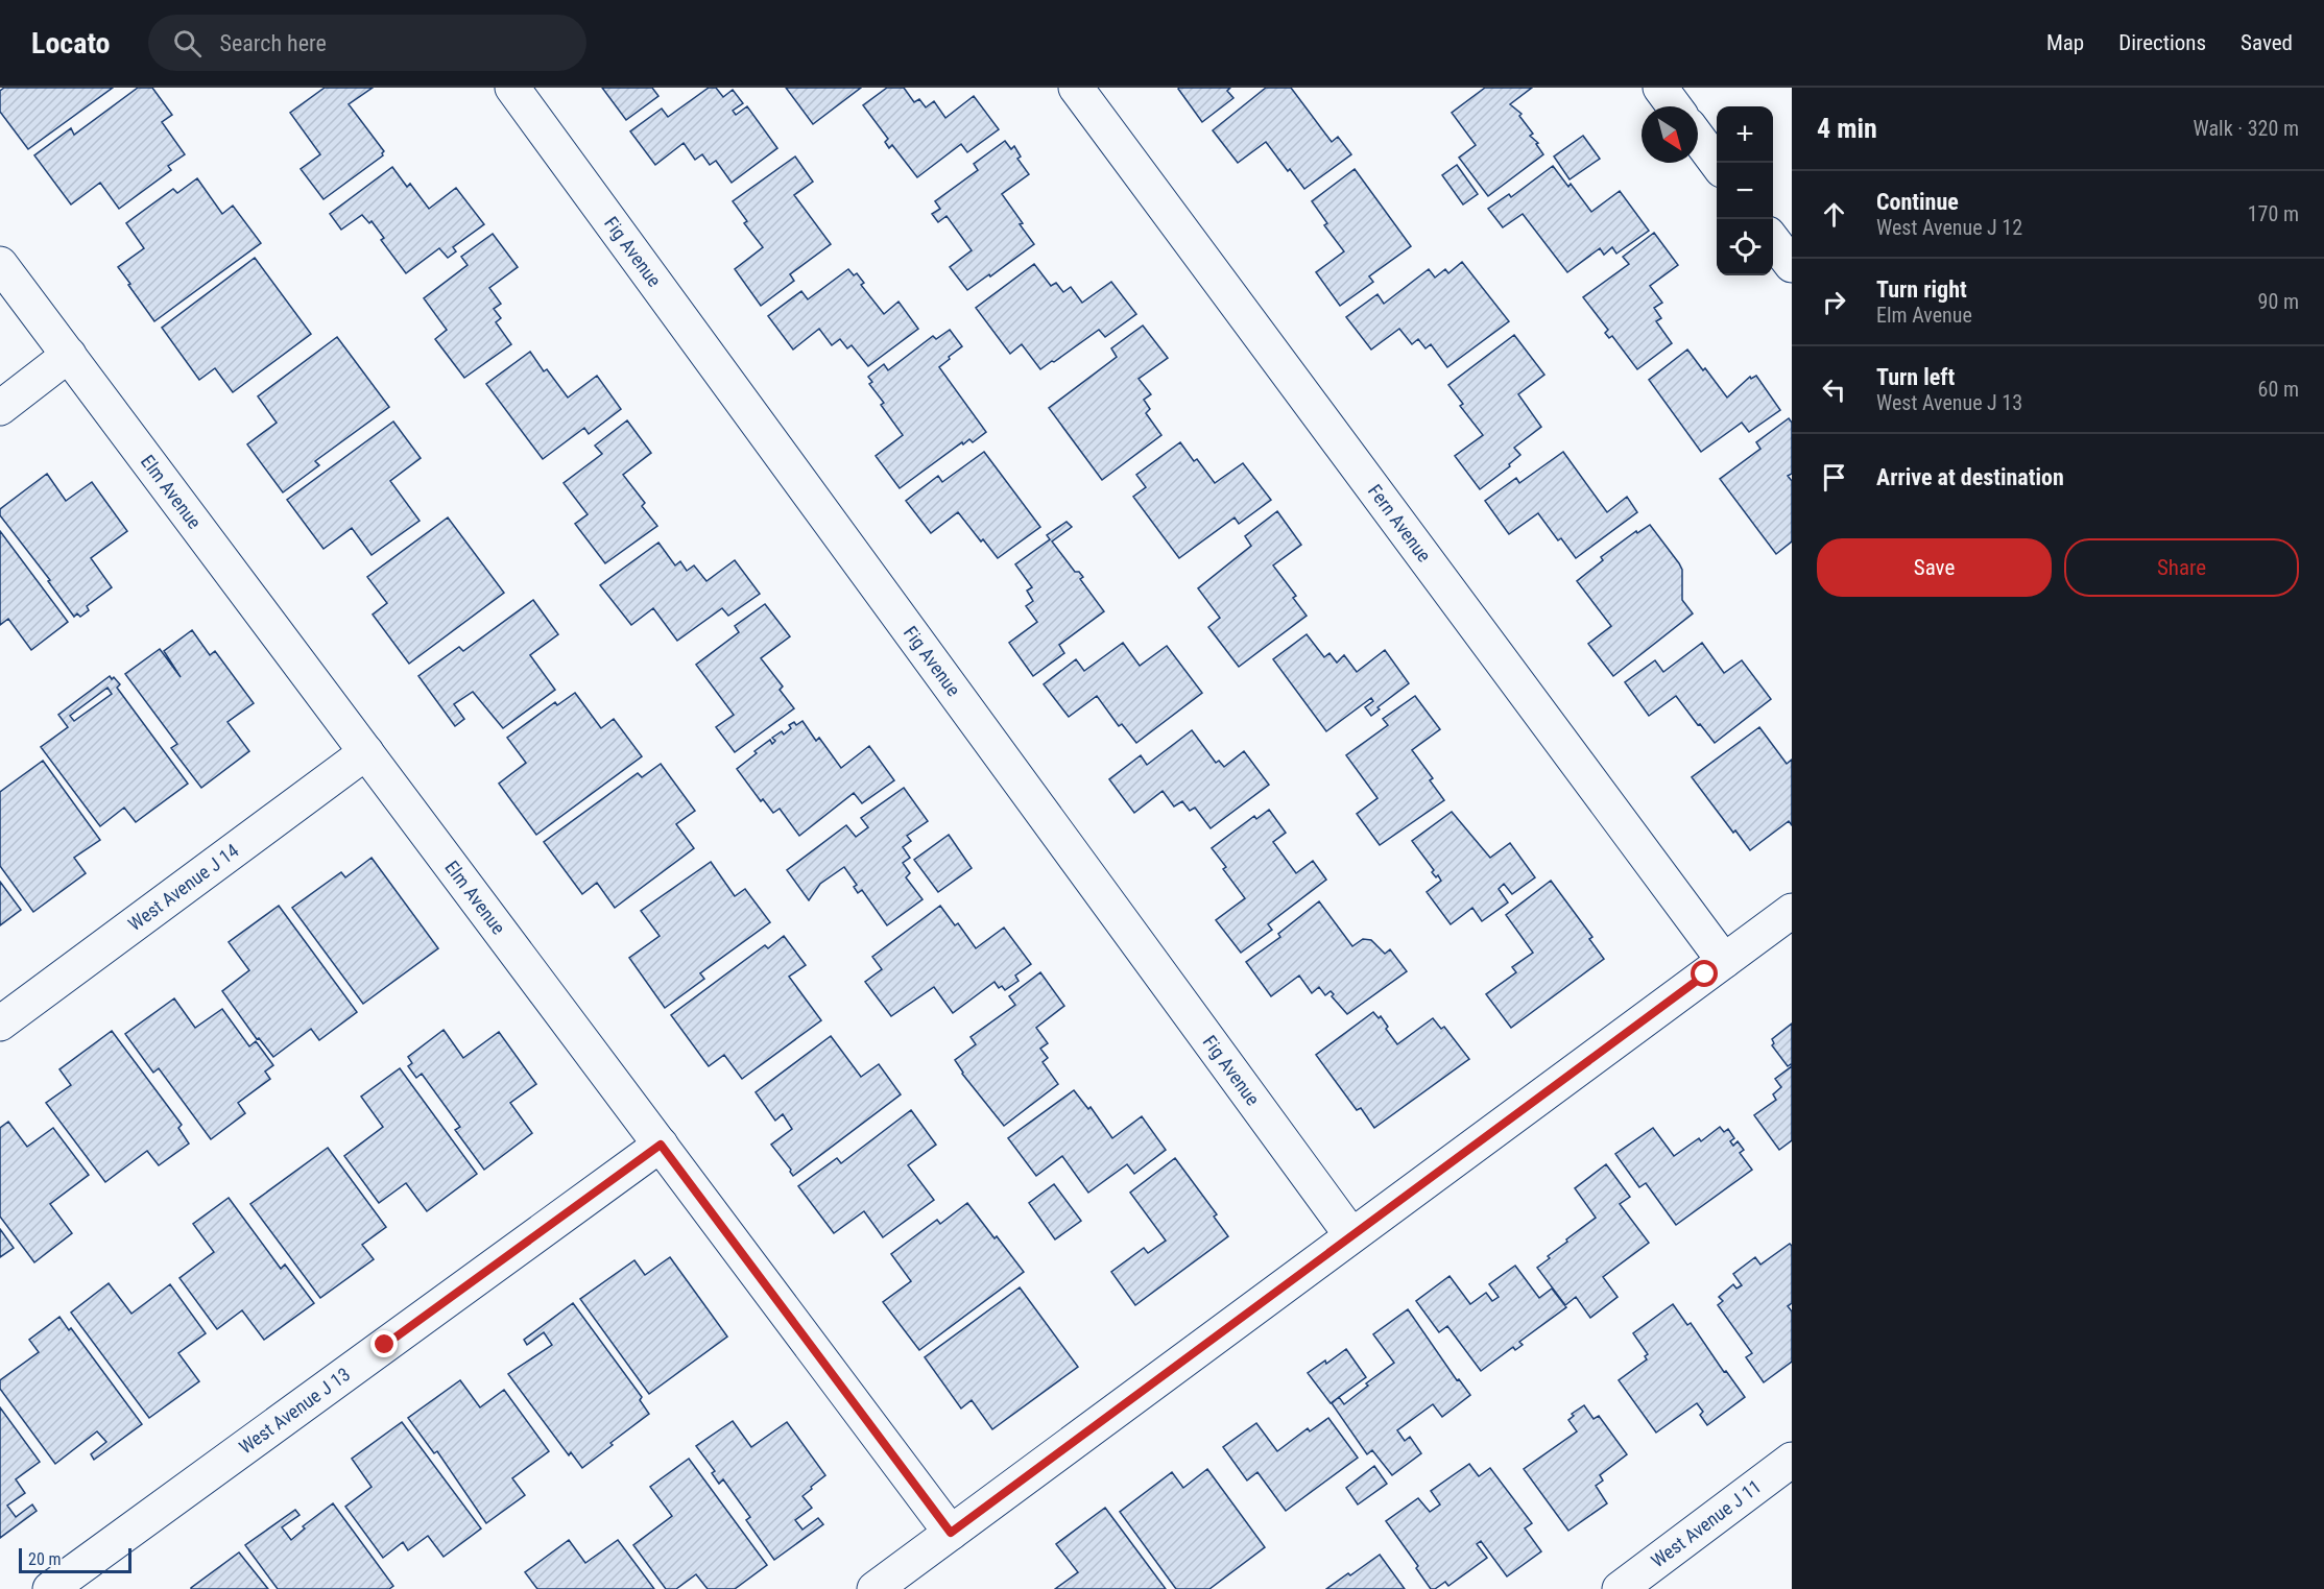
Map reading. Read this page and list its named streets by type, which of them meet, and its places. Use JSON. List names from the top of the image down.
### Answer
{
  "streets": {
    "street": [
      "Fig Avenue",
      "Elm Avenue",
      "Fern Avenue",
      "West Avenue J 14",
      "West Avenue J 13",
      "West Avenue J 11"
    ]
  },
  "crossings": [
    ["Elm Avenue", "West Avenue J 14"],
    ["Elm Avenue", "West Avenue J 13"]
  ],
  "scale_bar": "20 m",
  "north": "bottom right",
  "page": {
    "header": "Locato",
    "search": "Search here",
    "nav": ["Map", "Directions", "Saved"],
    "heading": ["4 min", "Walk · 320 m"],
    "map_buttons": ["+", "−"],
    "list": [
      ["Continue", "West Avenue J 12", "170 m"],
      ["Turn right", "Elm Avenue", "90 m"],
      ["Turn left", "West Avenue J 13", "60 m"],
      "Arrive at destination"
    ],
    "buttons": ["Save", "Share"],
    "scale": "20 m"
  }
}
